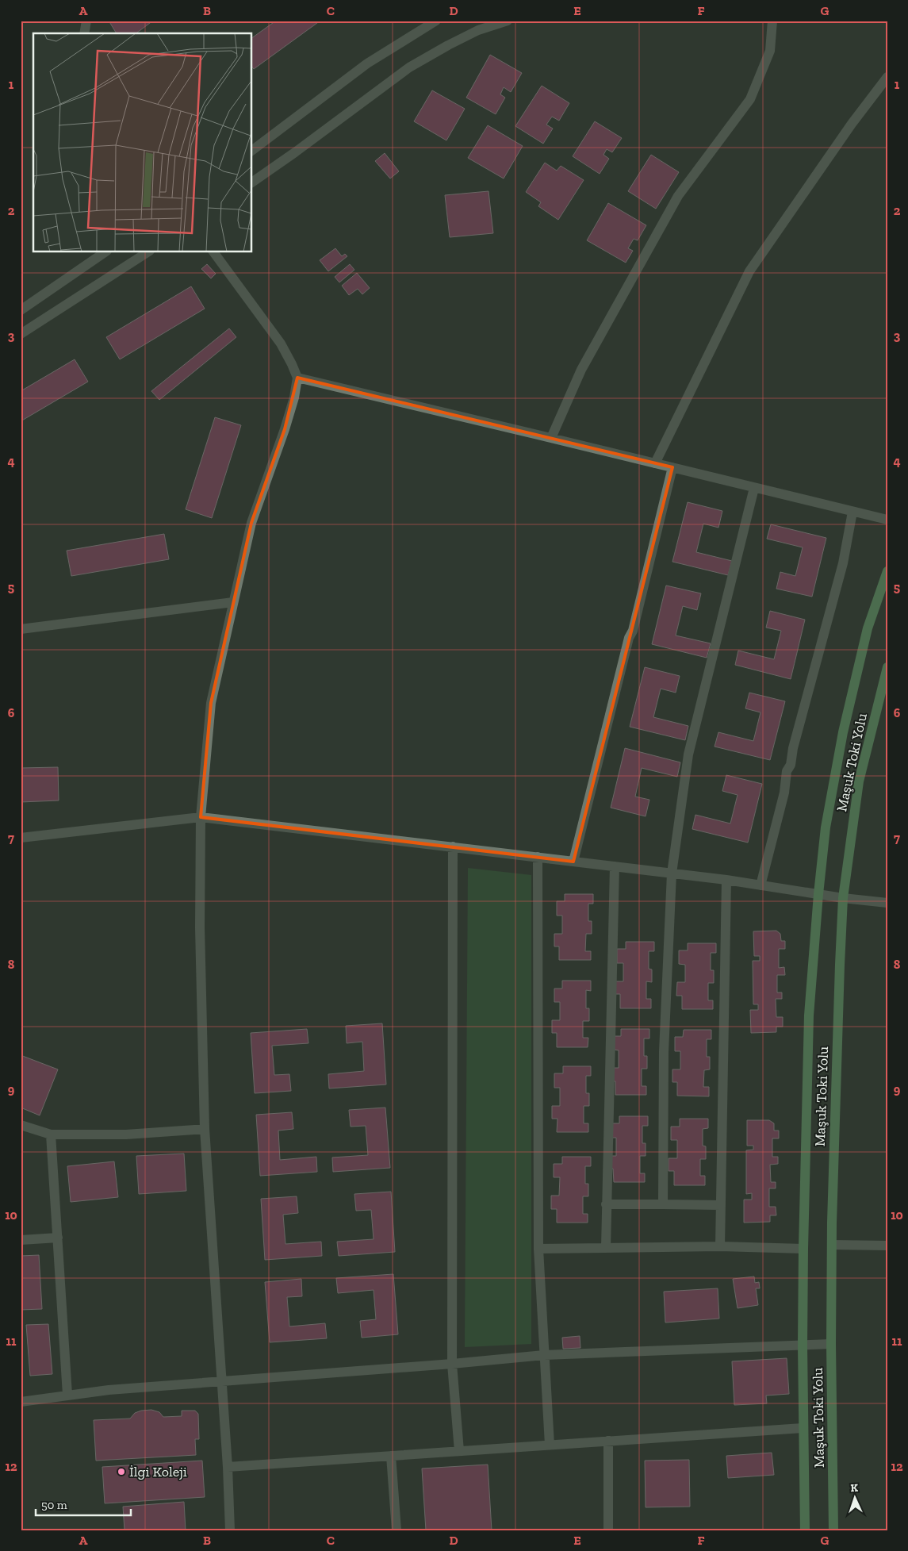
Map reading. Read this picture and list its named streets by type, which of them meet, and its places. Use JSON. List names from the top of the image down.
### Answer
{
  "streets": {
    "main road": ["Maşuk Toki Yolu"]
  },
  "places": ["İlgi Koleji"],
  "scale_bar": "50 m",
  "north": "top",
  "grid": {
    "columns": [
      "A",
      "B",
      "C",
      "D",
      "E",
      "F",
      "G"
    ],
    "rows": [
      "1",
      "2",
      "3",
      "4",
      "5",
      "6",
      "7",
      "8",
      "9",
      "10",
      "11",
      "12"
    ]
  }
}
